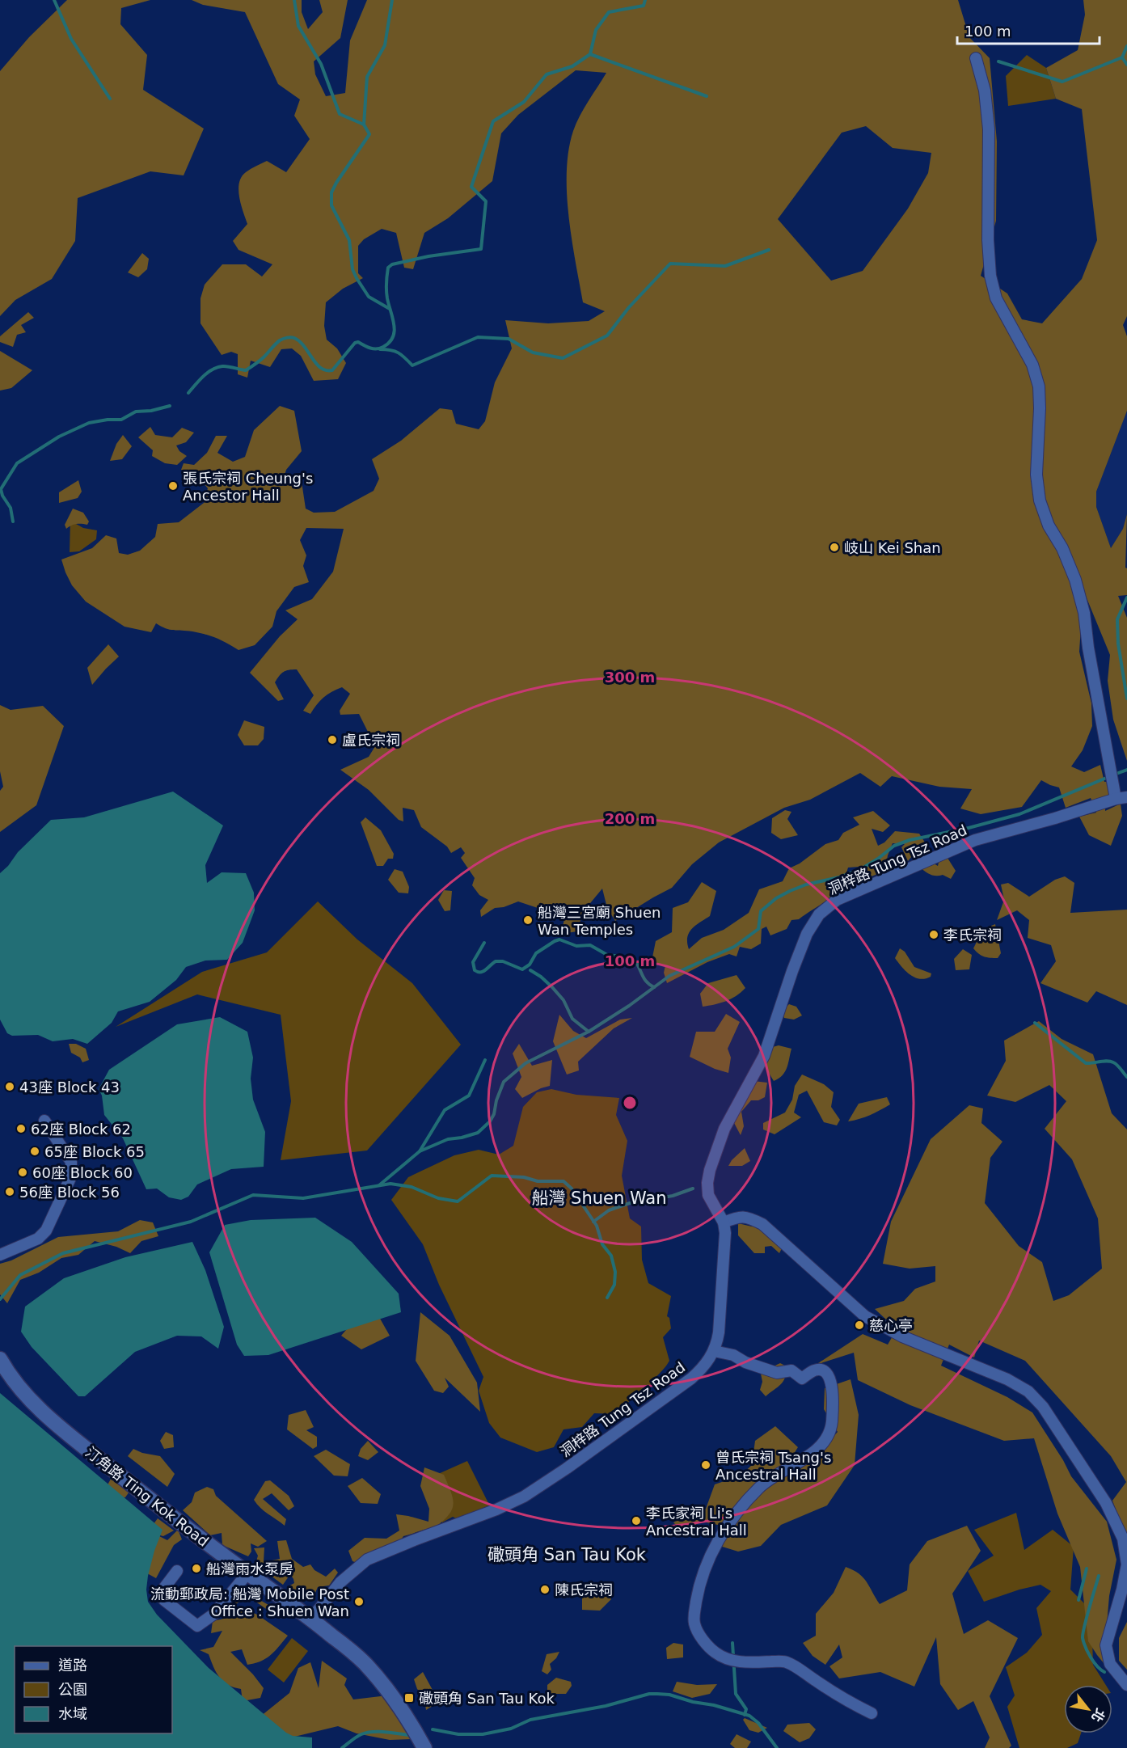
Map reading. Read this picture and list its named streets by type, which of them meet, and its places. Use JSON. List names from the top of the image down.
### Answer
{
  "streets": {
    "main road": ["汀角路 Ting Kok Road"],
    "street": ["洞梓路 Tung Tsz Road"]
  },
  "crossings": [
    ["洞梓路 Tung Tsz Road", "汀角路 Ting Kok Road"]
  ],
  "districts": ["船灣 Shuen Wan", "䃟頭角 San Tau Kok"],
  "places": {
    "other": [
      "張氏宗祠 Cheung's Ancestor Hall",
      "岐山 Kei Shan",
      "盧氏宗祠",
      "船灣三宮廟 Shuen Wan Temples",
      "李氏宗祠",
      "43座 Block 43",
      "62座 Block 62",
      "65座 Block 65",
      "60座 Block 60",
      "56座 Block 56",
      "慈心亭",
      "曾氏宗祠 Tsang's Ancestral Hall",
      "李氏家祠 Li's Ancestral Hall",
      "船灣雨水泵房",
      "陳氏宗祠",
      "流動郵政局: 船灣 Mobile Post Office : Shuen Wan"
    ],
    "transit": ["䃟頭角 San Tau Kok"]
  },
  "legend": ["道路", "公園", "水域"],
  "scale_bar": "100 m",
  "north": "bottom right",
  "rings": ["300 m", "200 m", "100 m"]
}
